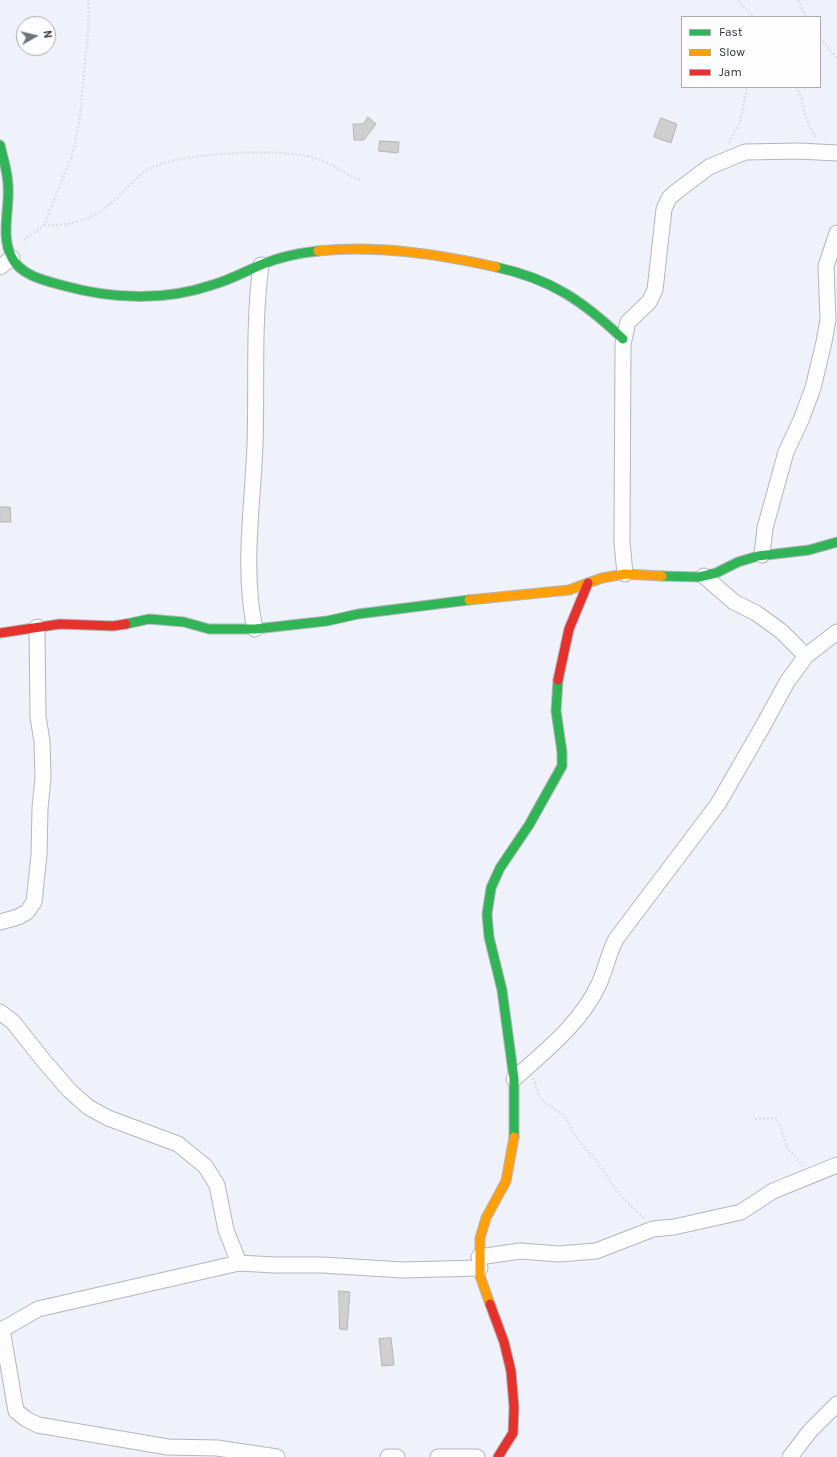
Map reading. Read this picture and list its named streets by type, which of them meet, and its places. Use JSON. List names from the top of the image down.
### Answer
{
  "legend": ["Fast", "Slow", "Jam"],
  "north": "right"
}
